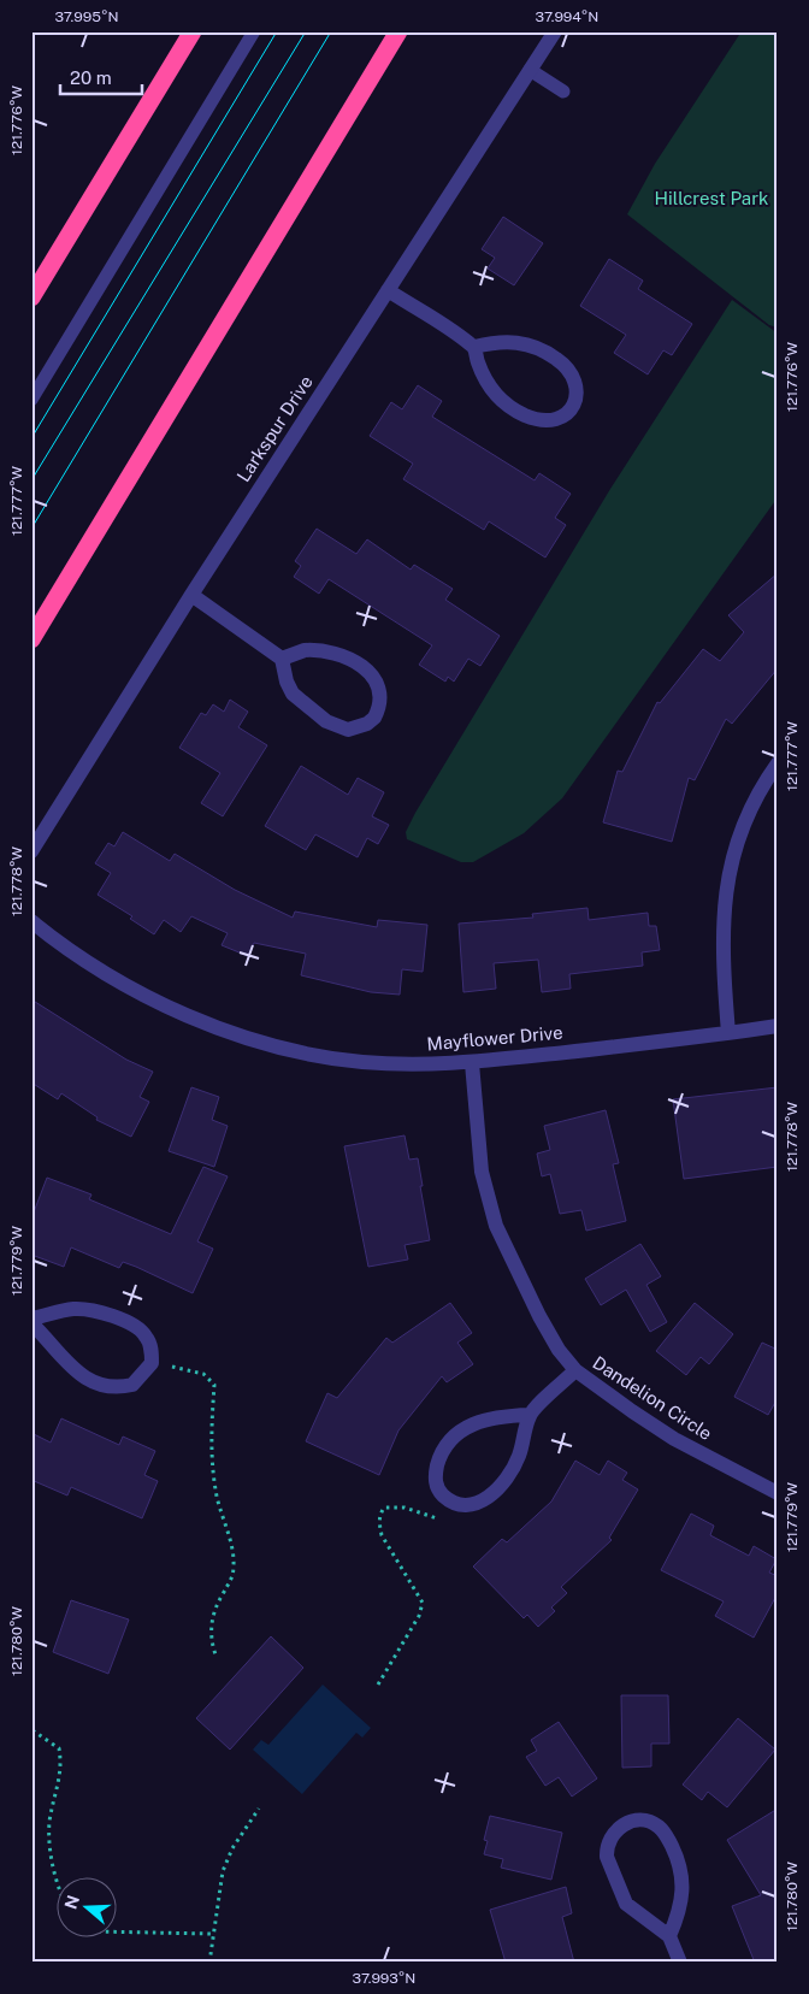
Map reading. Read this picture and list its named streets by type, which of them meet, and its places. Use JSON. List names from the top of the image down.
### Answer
{
  "streets": {
    "street": ["Larkspur Drive", "Mayflower Drive", "Dandelion Circle"]
  },
  "crossings": [
    ["Mayflower Drive", "Dandelion Circle"]
  ],
  "parks": ["Hillcrest Park"],
  "scale_bar": "20 m",
  "north": "left",
  "coordinates": [
    "37.995°N",
    "37.994°N",
    "121.776°W",
    "121.777°W",
    "121.778°W",
    "121.779°W",
    "121.780°W",
    "37.993°N"
  ]
}
